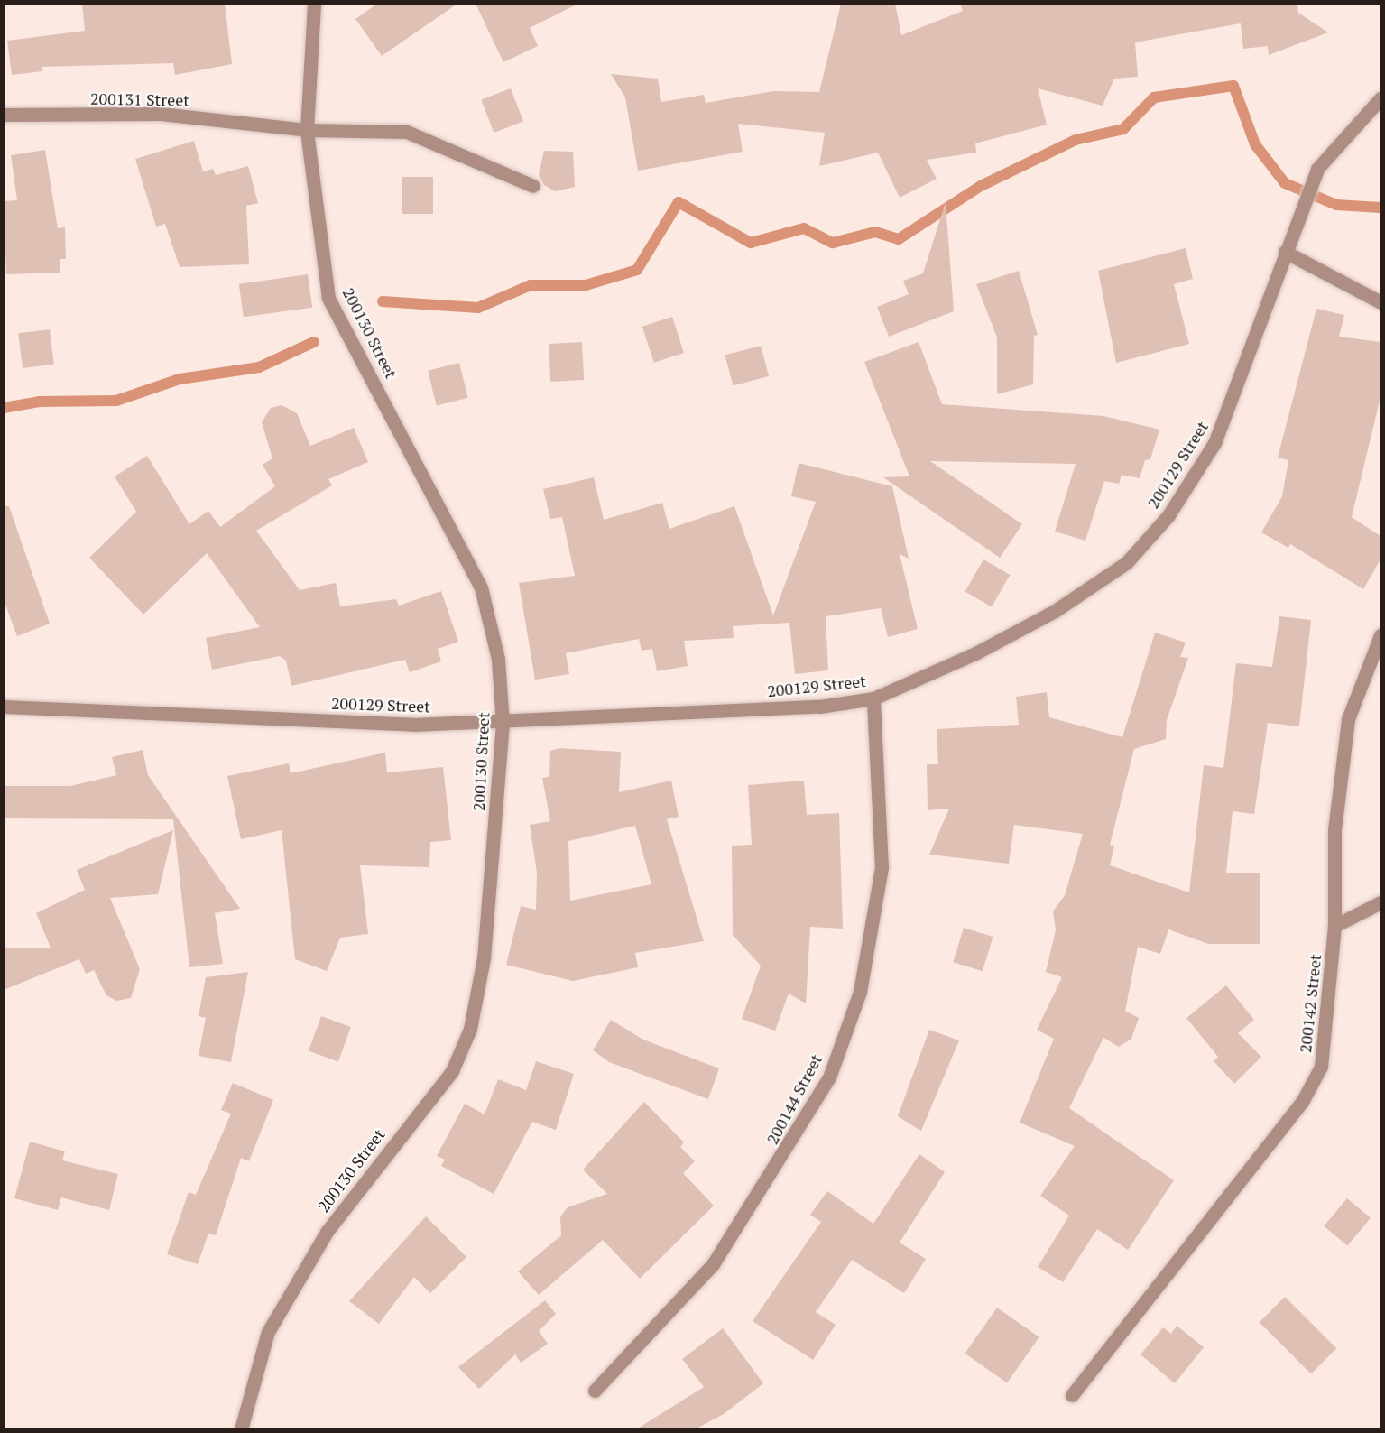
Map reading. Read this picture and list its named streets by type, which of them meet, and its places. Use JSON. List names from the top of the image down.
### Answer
{
  "streets": {
    "street": [
      "200131 Street",
      "200130 Street",
      "200129 Street",
      "200142 Street",
      "200144 Street"
    ]
  },
  "crossings": [
    ["200131 Street", "200130 Street"],
    ["200130 Street", "200129 Street"],
    ["200129 Street", "200144 Street"]
  ]
}
